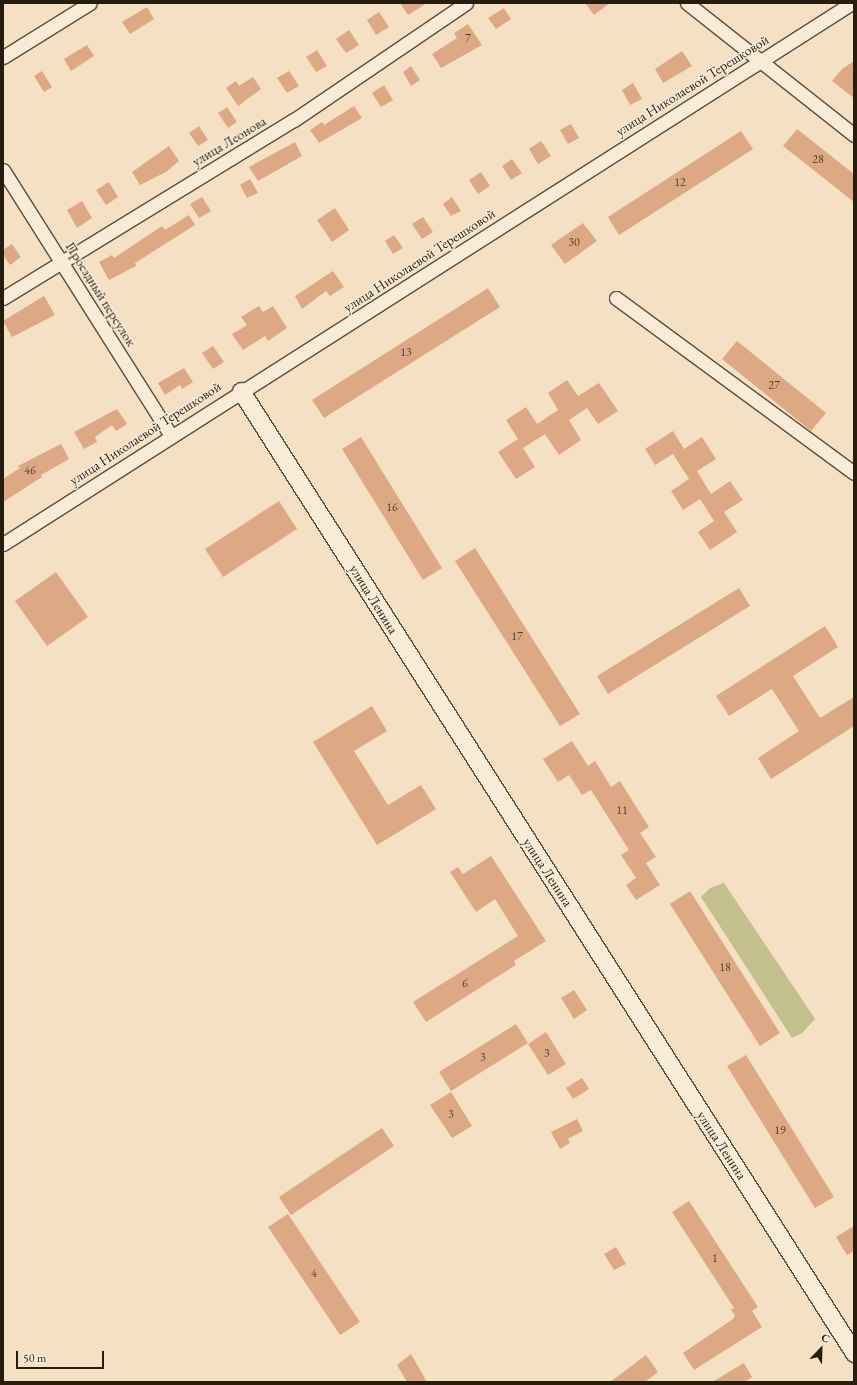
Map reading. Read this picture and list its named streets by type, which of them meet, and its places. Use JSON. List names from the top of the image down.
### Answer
{
  "streets": {
    "street": [
      "улица Николаевой Терешковой",
      "улица Леонова",
      "Проездный переулок",
      "улица Ленина"
    ]
  },
  "crossings": [
    ["улица Николаевой Терешковой", "Проездный переулок"],
    ["улица Николаевой Терешковой", "улица Ленина"],
    ["улица Леонова", "Проездный переулок"]
  ],
  "house_numbers": [
    "7",
    "28",
    "12",
    "30",
    "13",
    "27",
    "46",
    "16",
    "17",
    "11",
    "18",
    "6",
    "3",
    "3",
    "3",
    "19",
    "1",
    "4"
  ],
  "scale_bar": "50 m",
  "north": "top right"
}
